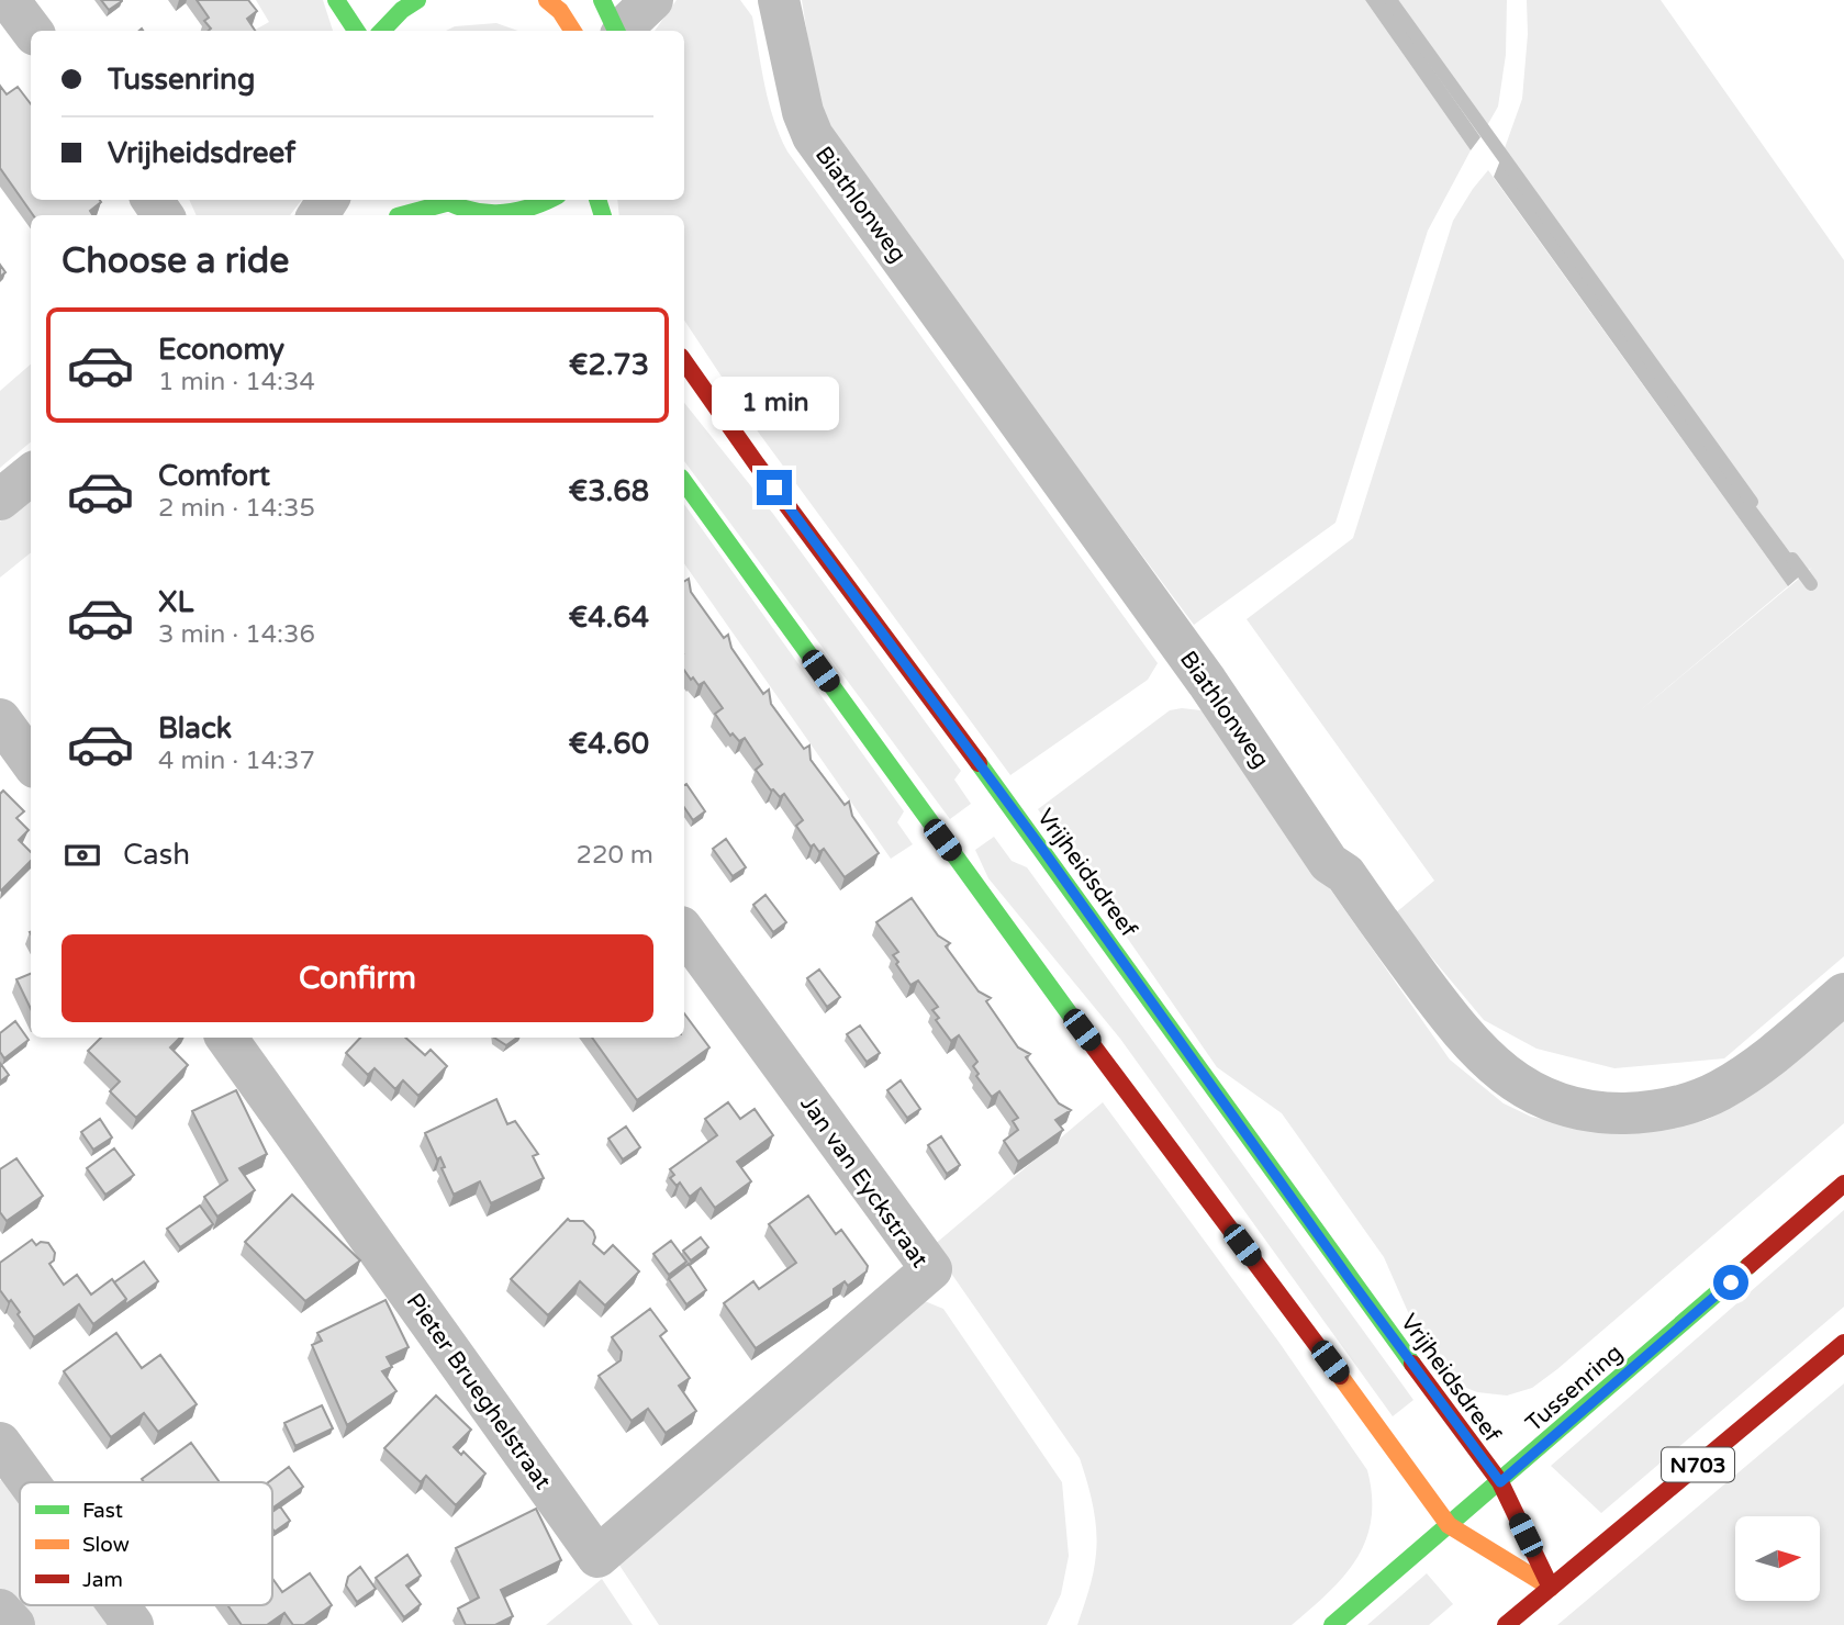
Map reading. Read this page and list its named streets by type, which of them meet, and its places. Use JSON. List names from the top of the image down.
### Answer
{
  "streets": {
    "main road": ["Vrijheidsdreef", "Tussenring", "N703"],
    "street": ["Biathlonweg", "Jan van Eyckstraat", "Pieter Brueghelstraat"]
  },
  "crossings": [
    ["Vrijheidsdreef", "Tussenring"],
    ["Vrijheidsdreef", "N703"],
    ["Jan van Eyckstraat", "Pieter Brueghelstraat"]
  ],
  "legend": ["Fast", "Slow", "Jam"],
  "north": "right",
  "page": {
    "banner": ["Tussenring", "Vrijheidsdreef"],
    "heading": "Choose a ride",
    "list": [
      {
        "name": "Economy",
        "note": "1 min · 14:34",
        "value": "€2.73"
      },
      {
        "name": "Comfort",
        "note": "2 min · 14:35",
        "value": "€3.68"
      },
      {
        "name": "XL",
        "note": "3 min · 14:36",
        "value": "€4.64"
      },
      {
        "name": "Black",
        "note": "4 min · 14:37",
        "value": "€4.60"
      }
    ],
    "bubble": "1 min",
    "pay": ["Cash", "220 m"],
    "buttons": "Confirm"
  }
}
